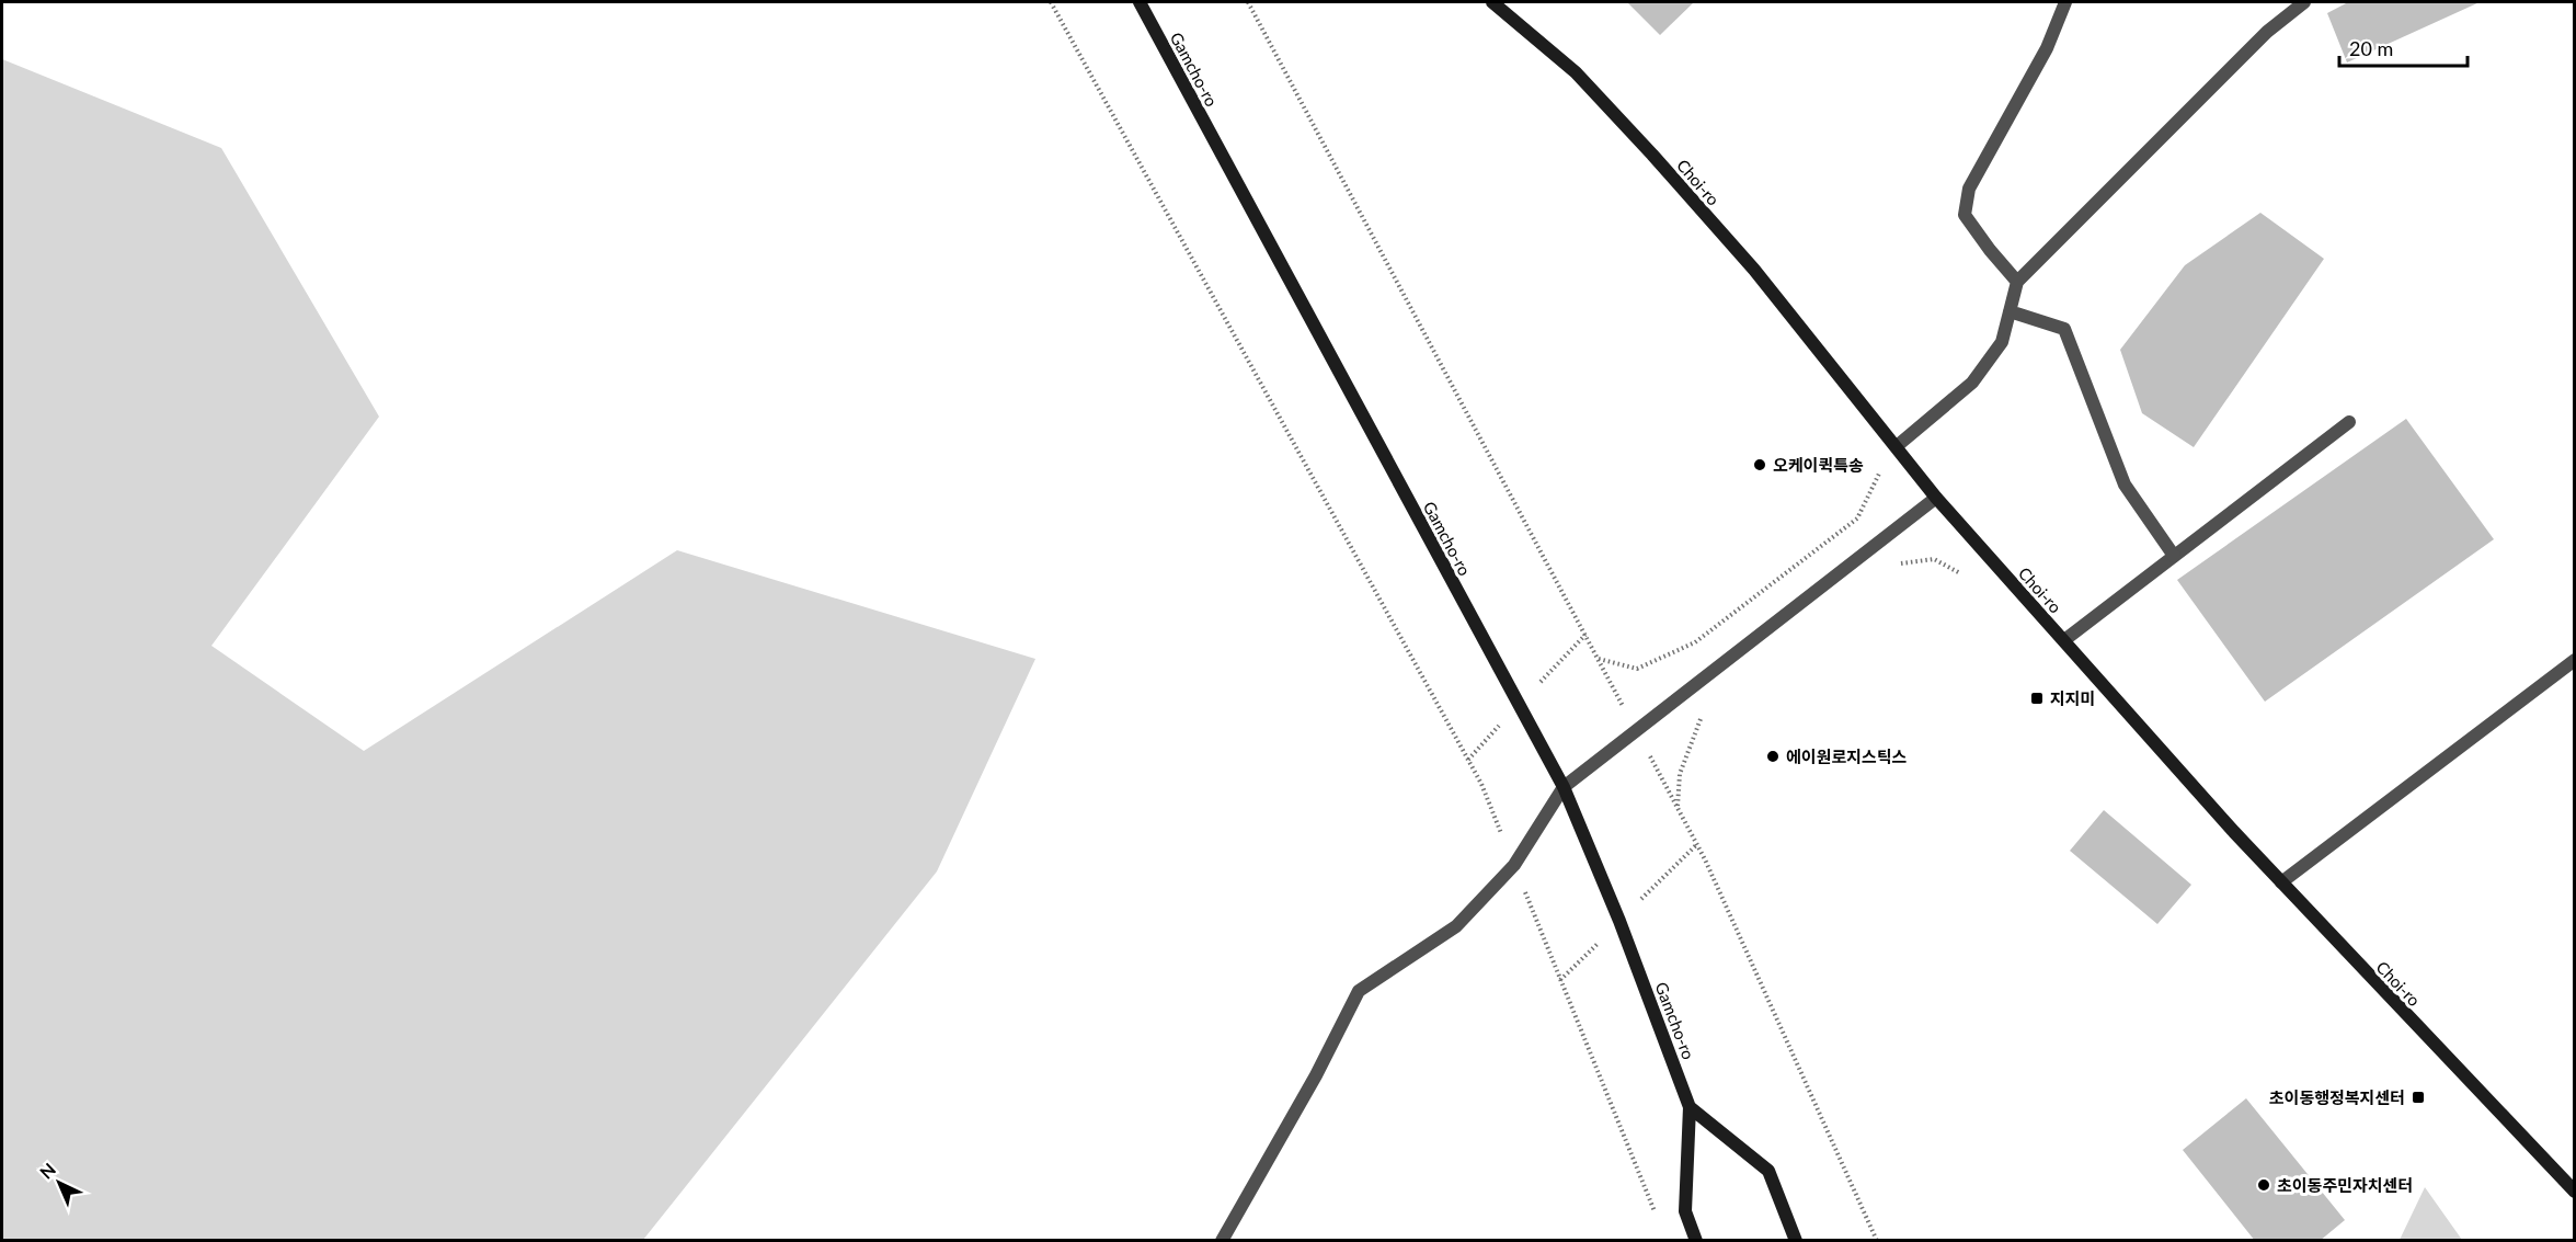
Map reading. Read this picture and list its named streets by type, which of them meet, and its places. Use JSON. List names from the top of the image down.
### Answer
{
  "streets": {
    "street": ["Gamcho-ro", "Choi-ro"]
  },
  "places": {
    "other": ["오케이퀵특송", "에이원로지스틱스", "초이동주민자치센터"],
    "transit": ["지지미", "초이동행정복지센터"]
  },
  "scale_bar": "20 m",
  "north": "top left"
}
